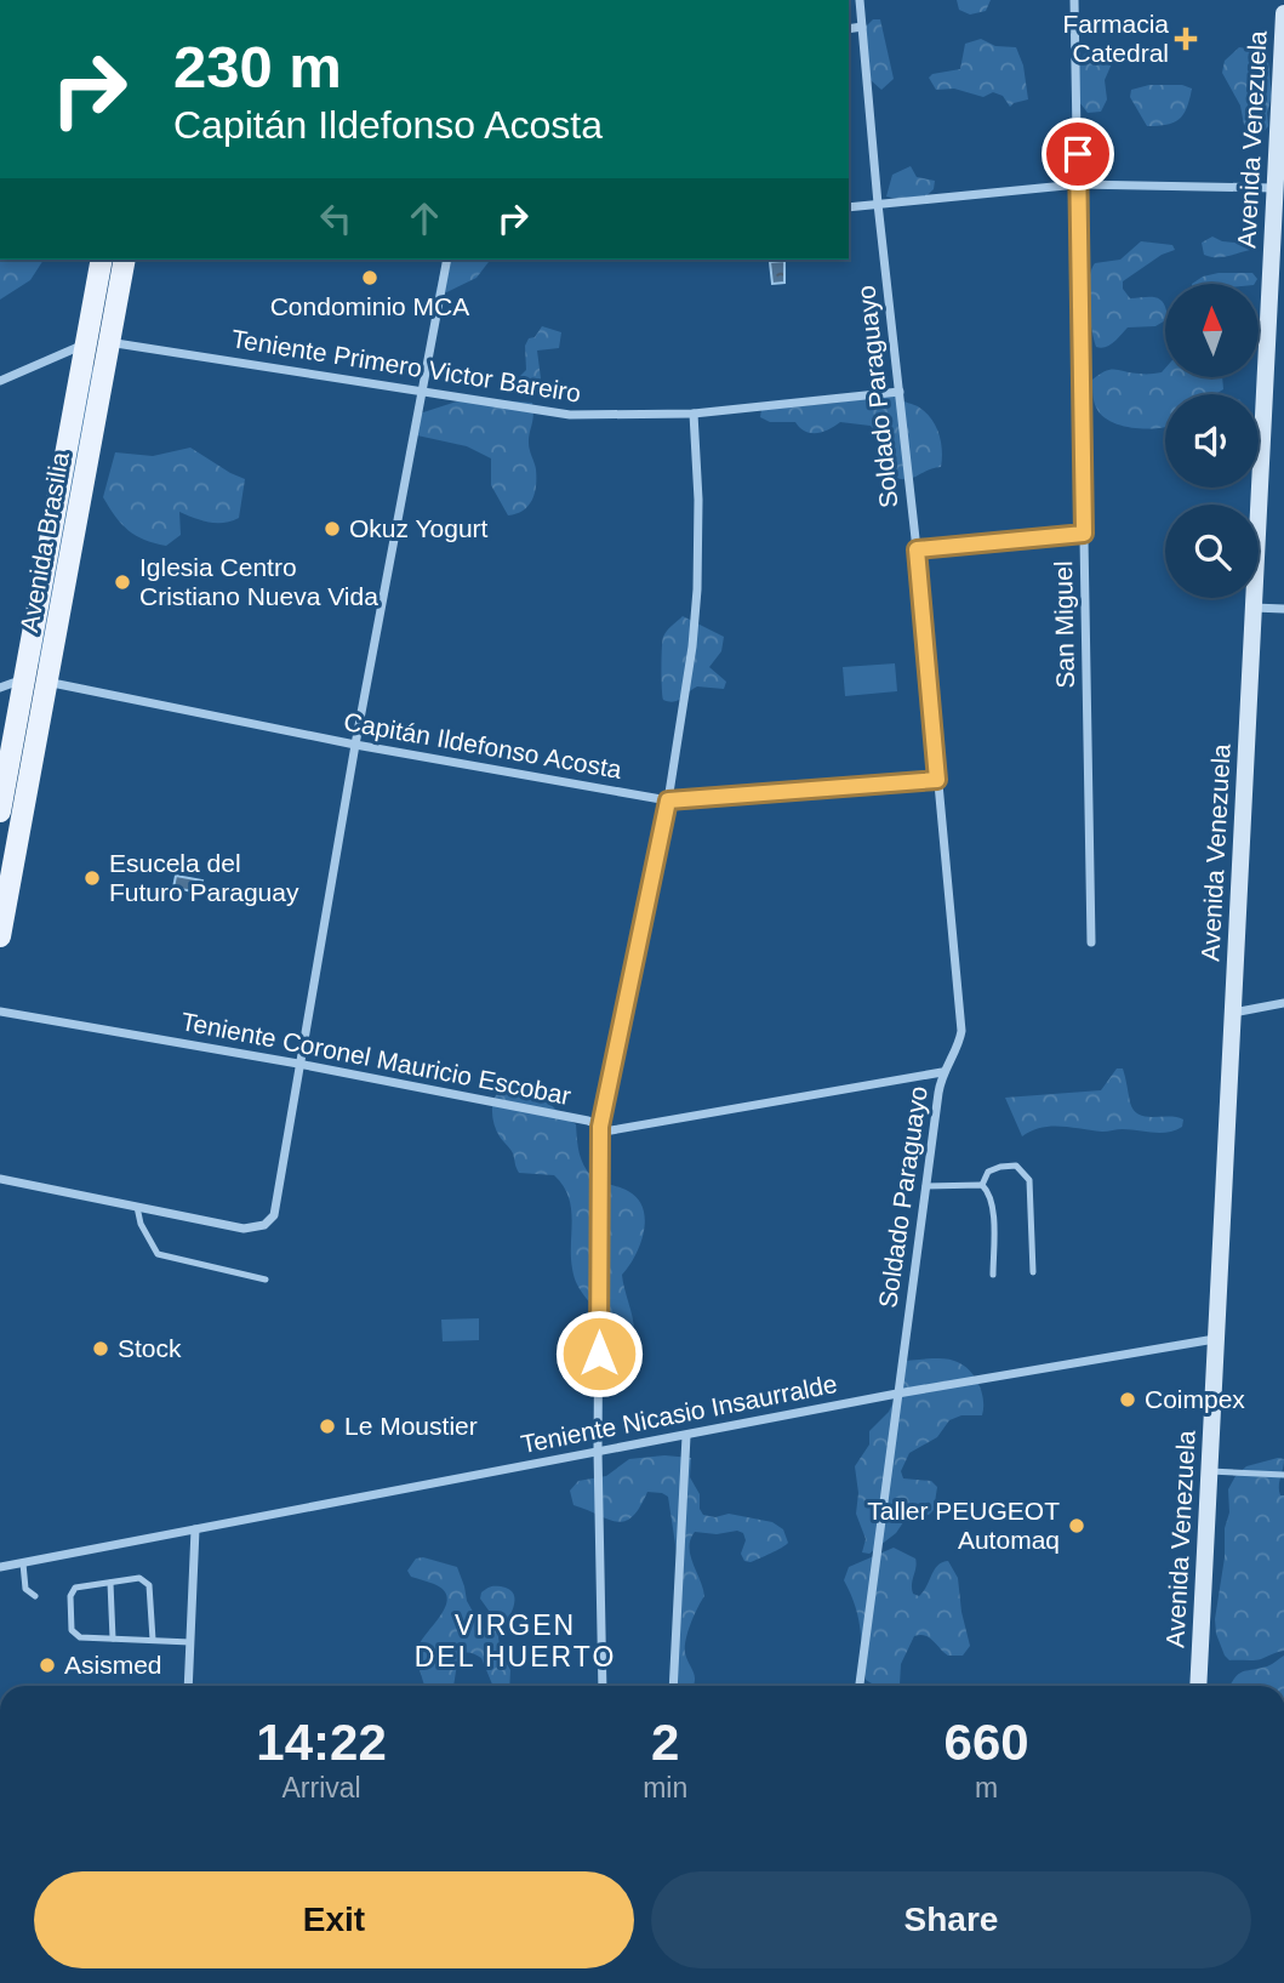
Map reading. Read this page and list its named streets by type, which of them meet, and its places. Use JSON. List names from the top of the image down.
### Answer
{
  "streets": {
    "main road": ["Avenida Venezuela", "Avenida Brasilia"],
    "street": [
      "Teniente Primero Victor Bareiro",
      "Soldado Paraguayo",
      "San Miguel",
      "Capitán Ildefonso Acosta",
      "Teniente Coronel Mauricio Escobar",
      "Teniente Nicasio Insaurralde"
    ]
  },
  "crossings": [
    ["Avenida Venezuela", "Teniente Nicasio Insaurralde"],
    ["Teniente Primero Victor Bareiro", "Soldado Paraguayo"],
    ["Teniente Primero Victor Bareiro", "Avenida Brasilia"],
    ["Soldado Paraguayo", "Capitán Ildefonso Acosta"],
    ["Soldado Paraguayo", "Teniente Coronel Mauricio Escobar"],
    ["Soldado Paraguayo", "Teniente Nicasio Insaurralde"],
    ["Avenida Brasilia", "Capitán Ildefonso Acosta"]
  ],
  "districts": ["VIRGEN DEL HUERTO"],
  "places": {
    "health": ["Farmacia Catedral"],
    "other": [
      "Condominio MCA",
      "Okuz Yogurt",
      "Iglesia Centro Cristiano Nueva Vida",
      "Esucela del Futuro Paraguay",
      "Stock",
      "Coimpex",
      "Le Moustier",
      "Taller PEUGEOT Automaq",
      "Asismed"
    ]
  },
  "north": "top",
  "page": {
    "turn": ["230 m", "Capitán Ildefonso Acosta"],
    "eta": [
      "14:22",
      "Arrival",
      "2",
      "min",
      "660",
      "m"
    ],
    "buttons": ["Exit", "Share"]
  }
}
